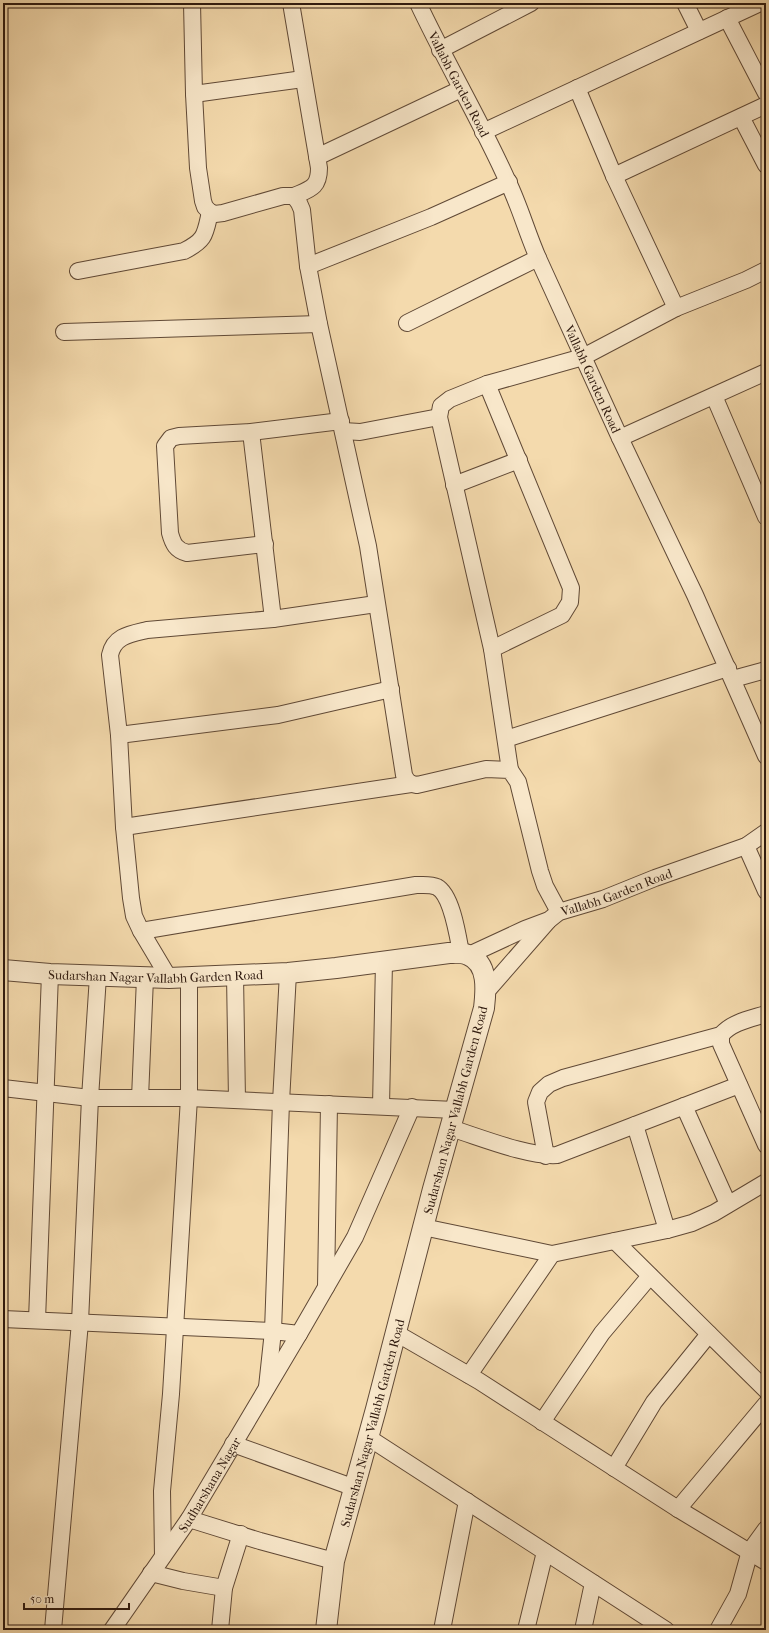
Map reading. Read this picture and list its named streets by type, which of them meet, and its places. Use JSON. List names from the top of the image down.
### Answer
{
  "streets": {
    "street": ["Vallabh Garden Road", "Sudarshan Nagar Vallabh Garden Road", "Sudharshana Nagar"]
  },
  "crossings": [
    ["Vallabh Garden Road", "Sudarshan Nagar Vallabh Garden Road"]
  ],
  "scale_bar": "50 m"
}
